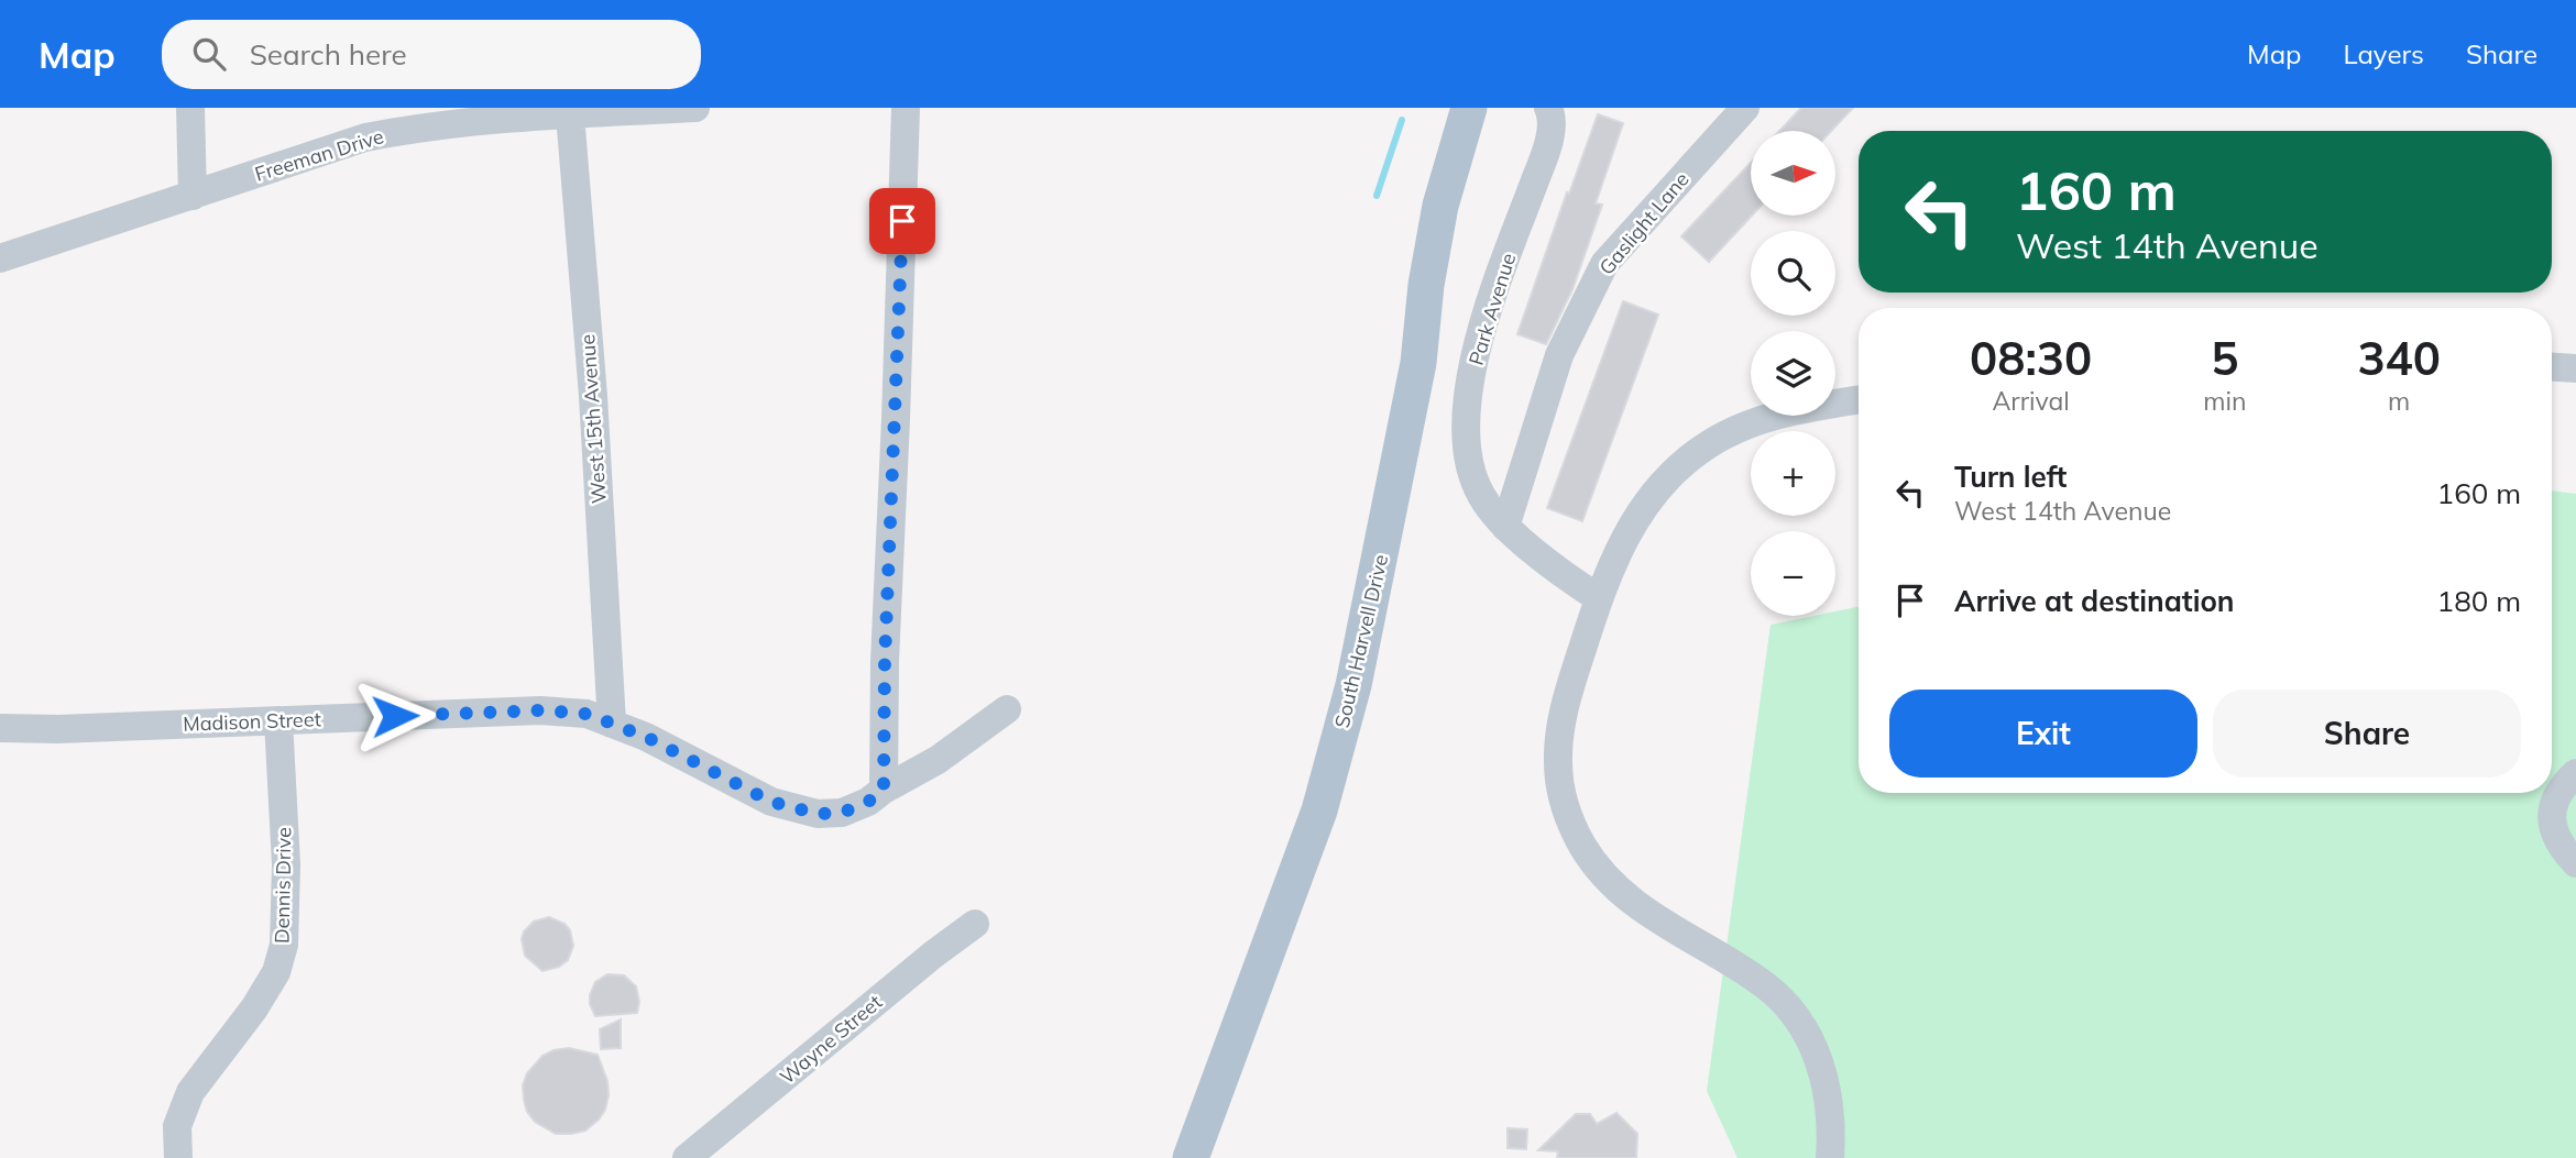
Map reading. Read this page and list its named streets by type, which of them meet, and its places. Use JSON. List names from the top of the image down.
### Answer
{
  "streets": {
    "main road": ["South Harvell Drive"],
    "street": [
      "Freeman Drive",
      "Gaslight Lane",
      "Park Avenue",
      "West 15th Avenue",
      "Madison Street",
      "Dennis Drive",
      "Wayne Street"
    ]
  },
  "crossings": [
    ["Freeman Drive", "West 15th Avenue"],
    ["Gaslight Lane", "Park Avenue"],
    ["West 15th Avenue", "Madison Street"],
    ["Madison Street", "Dennis Drive"]
  ],
  "north": "right",
  "page": {
    "header": "Map",
    "search": "Search here",
    "nav": ["Map", "Layers", "Share"],
    "map_buttons": ["+", "−"],
    "turn": ["160 m", "West 14th Avenue"],
    "eta": [
      "08:30",
      "Arrival",
      "5",
      "min",
      "340",
      "m"
    ],
    "list": [
      {
        "name": "Turn left",
        "note": "West 14th Avenue",
        "value": "160 m"
      },
      {
        "name": "Arrive at destination",
        "value": "180 m"
      }
    ],
    "buttons": ["Exit", "Share"]
  }
}
